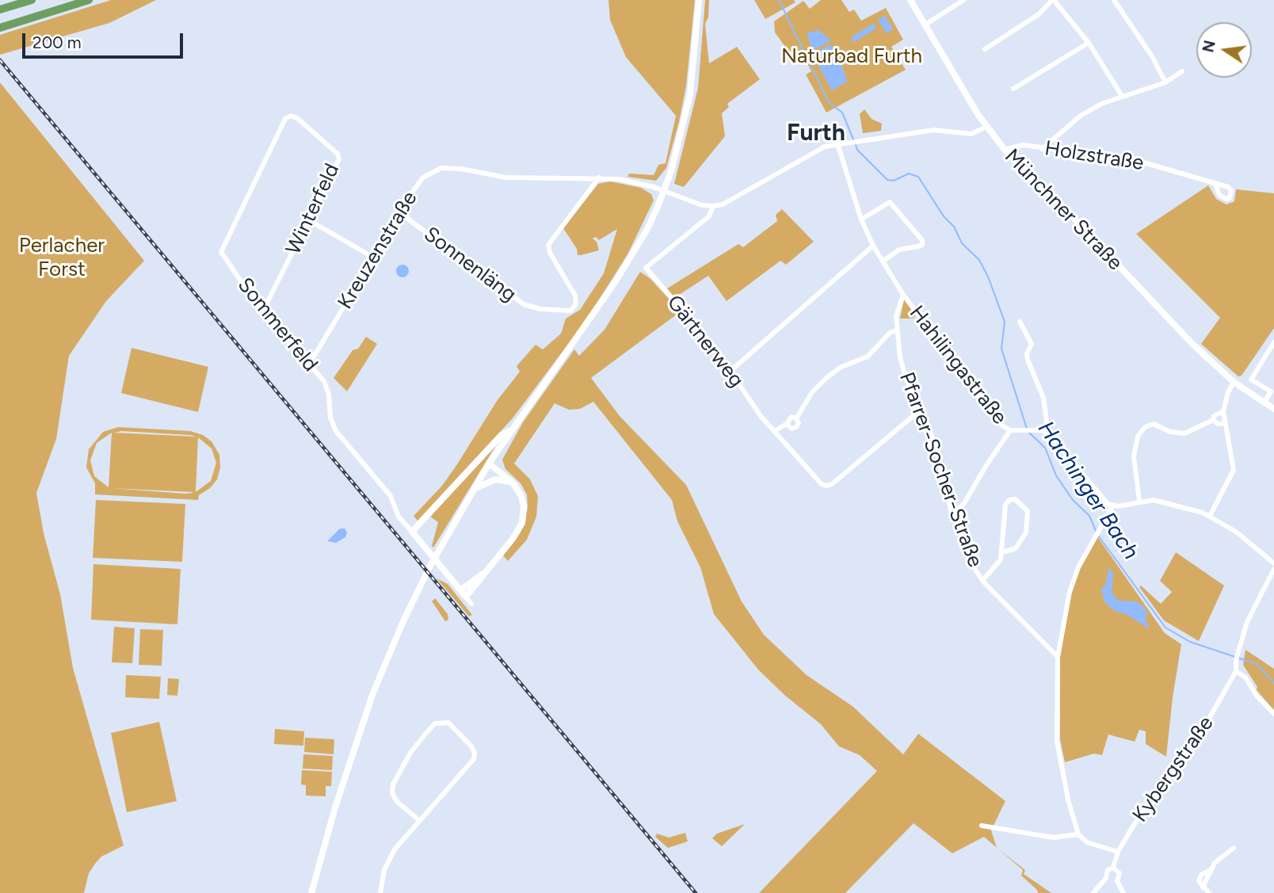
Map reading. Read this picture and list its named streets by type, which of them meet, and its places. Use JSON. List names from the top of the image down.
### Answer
{
  "streets": {
    "main road": ["Münchner Straße"],
    "street": [
      "Holzstraße",
      "Winterfeld",
      "Kreuzenstraße",
      "Sonnenläng",
      "Sommerfeld",
      "Gärtnerweg",
      "Hahilingastraße",
      "Pfarrer-Socher-Straße",
      "Kybergstraße"
    ]
  },
  "crossings": [
    ["Holzstraße", "Münchner Straße"],
    ["Winterfeld", "Sommerfeld"],
    ["Kreuzenstraße", "Sonnenläng"],
    ["Kreuzenstraße", "Sommerfeld"],
    ["Kreuzenstraße", "Gärtnerweg"],
    ["Gärtnerweg", "Pfarrer-Socher-Straße"],
    ["Hahilingastraße", "Pfarrer-Socher-Straße"]
  ],
  "districts": ["Furth"],
  "water": ["Hachinger Bach"],
  "parks": ["Naturbad Furth", "Perlacher Forst"],
  "scale_bar": "200 m",
  "north": "left"
}
